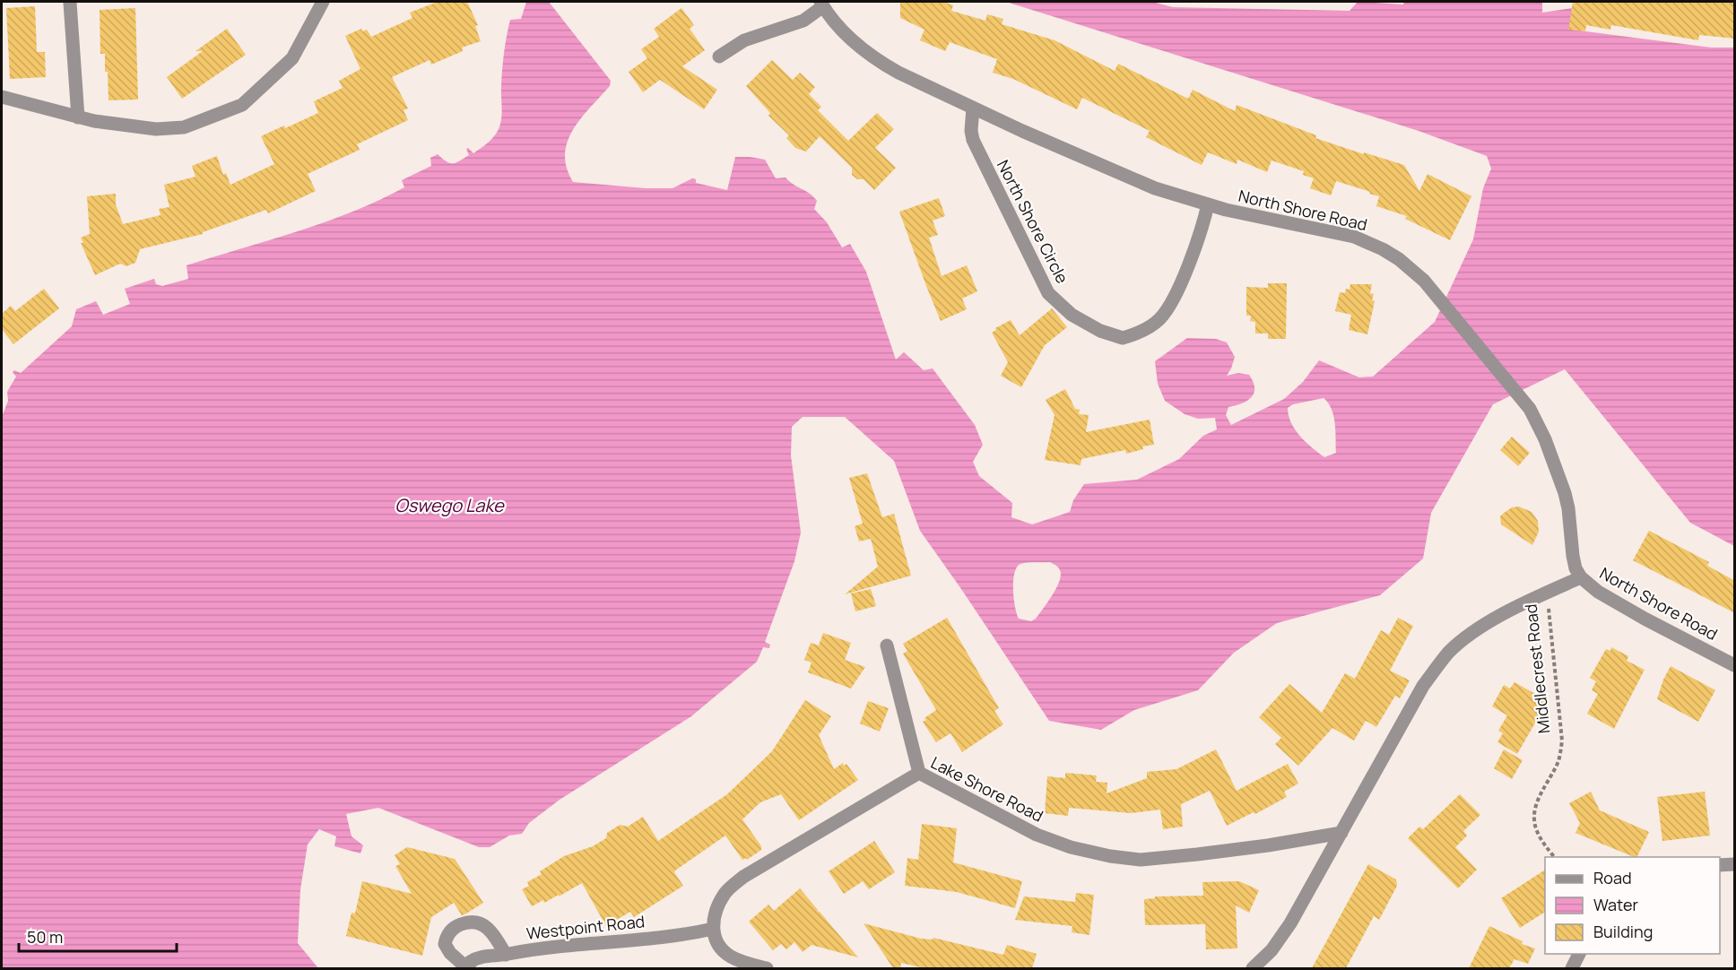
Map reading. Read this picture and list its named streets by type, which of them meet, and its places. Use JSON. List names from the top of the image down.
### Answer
{
  "streets": {
    "street": [
      "North Shore Road",
      "North Shore Circle",
      "Lake Shore Road",
      "Westpoint Road"
    ],
    "path": ["Middlecrest Road"]
  },
  "crossings": [
    ["North Shore Road", "North Shore Circle"],
    ["Lake Shore Road", "Westpoint Road"]
  ],
  "water": ["Oswego Lake"],
  "legend": ["Road", "Water", "Building"],
  "scale_bar": "50 m"
}
